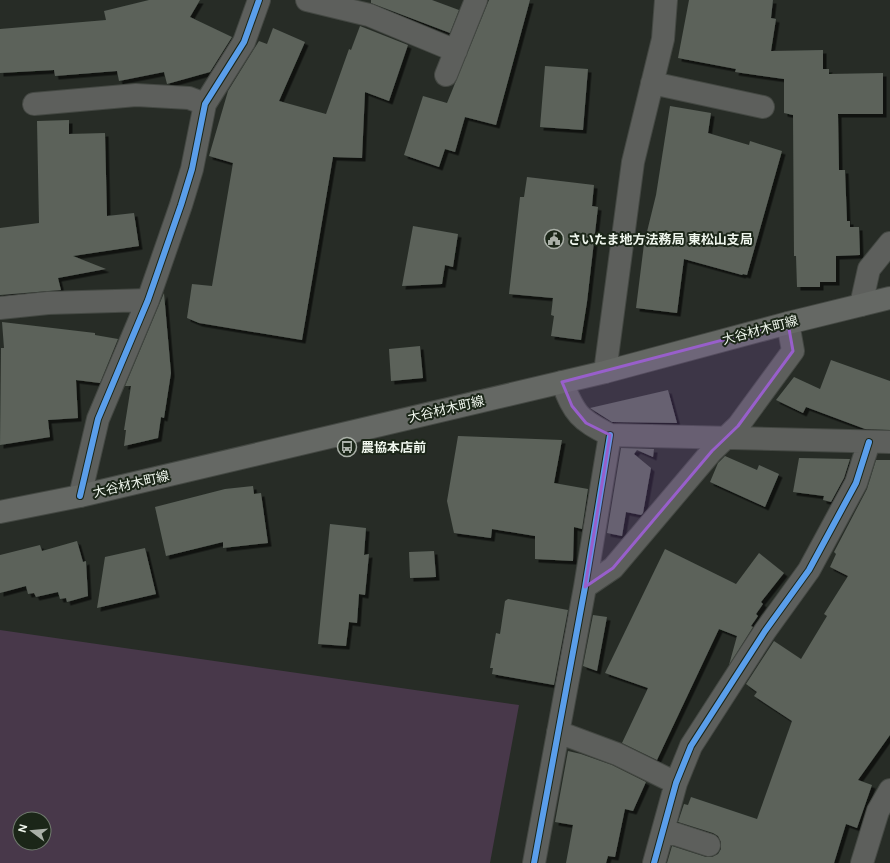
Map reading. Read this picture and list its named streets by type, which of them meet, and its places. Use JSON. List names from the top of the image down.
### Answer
{
  "streets": {
    "main road": ["大谷材木町線"]
  },
  "places": {
    "public building": ["さいたま地方法務局 東松山支局"],
    "bus stop": ["農協本店前"]
  },
  "north": "left"
}
